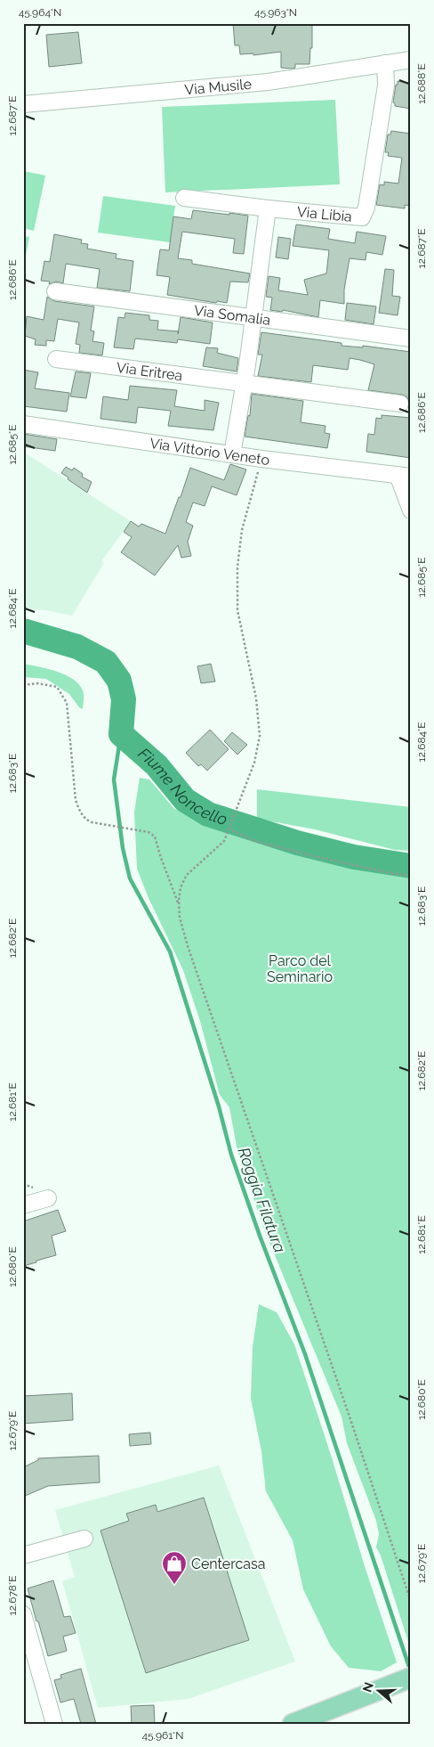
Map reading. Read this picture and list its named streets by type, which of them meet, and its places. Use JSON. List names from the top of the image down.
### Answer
{
  "streets": {
    "street": [
      "Via Musile",
      "Via Libia",
      "Via Somalia",
      "Via Eritrea",
      "Via Vittorio Veneto"
    ]
  },
  "crossings": [
    ["Via Musile", "Via Libia"]
  ],
  "water": ["Fiume Noncello", "Roggia Filatura"],
  "parks": ["Parco del Seminario"],
  "places": {
    "shop": ["Centercasa"]
  },
  "north": "left",
  "coordinates": [
    "45.964°N",
    "45.963°N",
    "12.688°E",
    "12.687°E",
    "12.686°E",
    "12.685°E",
    "12.684°E",
    "12.683°E",
    "12.682°E",
    "12.681°E",
    "12.680°E",
    "12.679°E",
    "12.678°E",
    "45.961°N"
  ]
}
